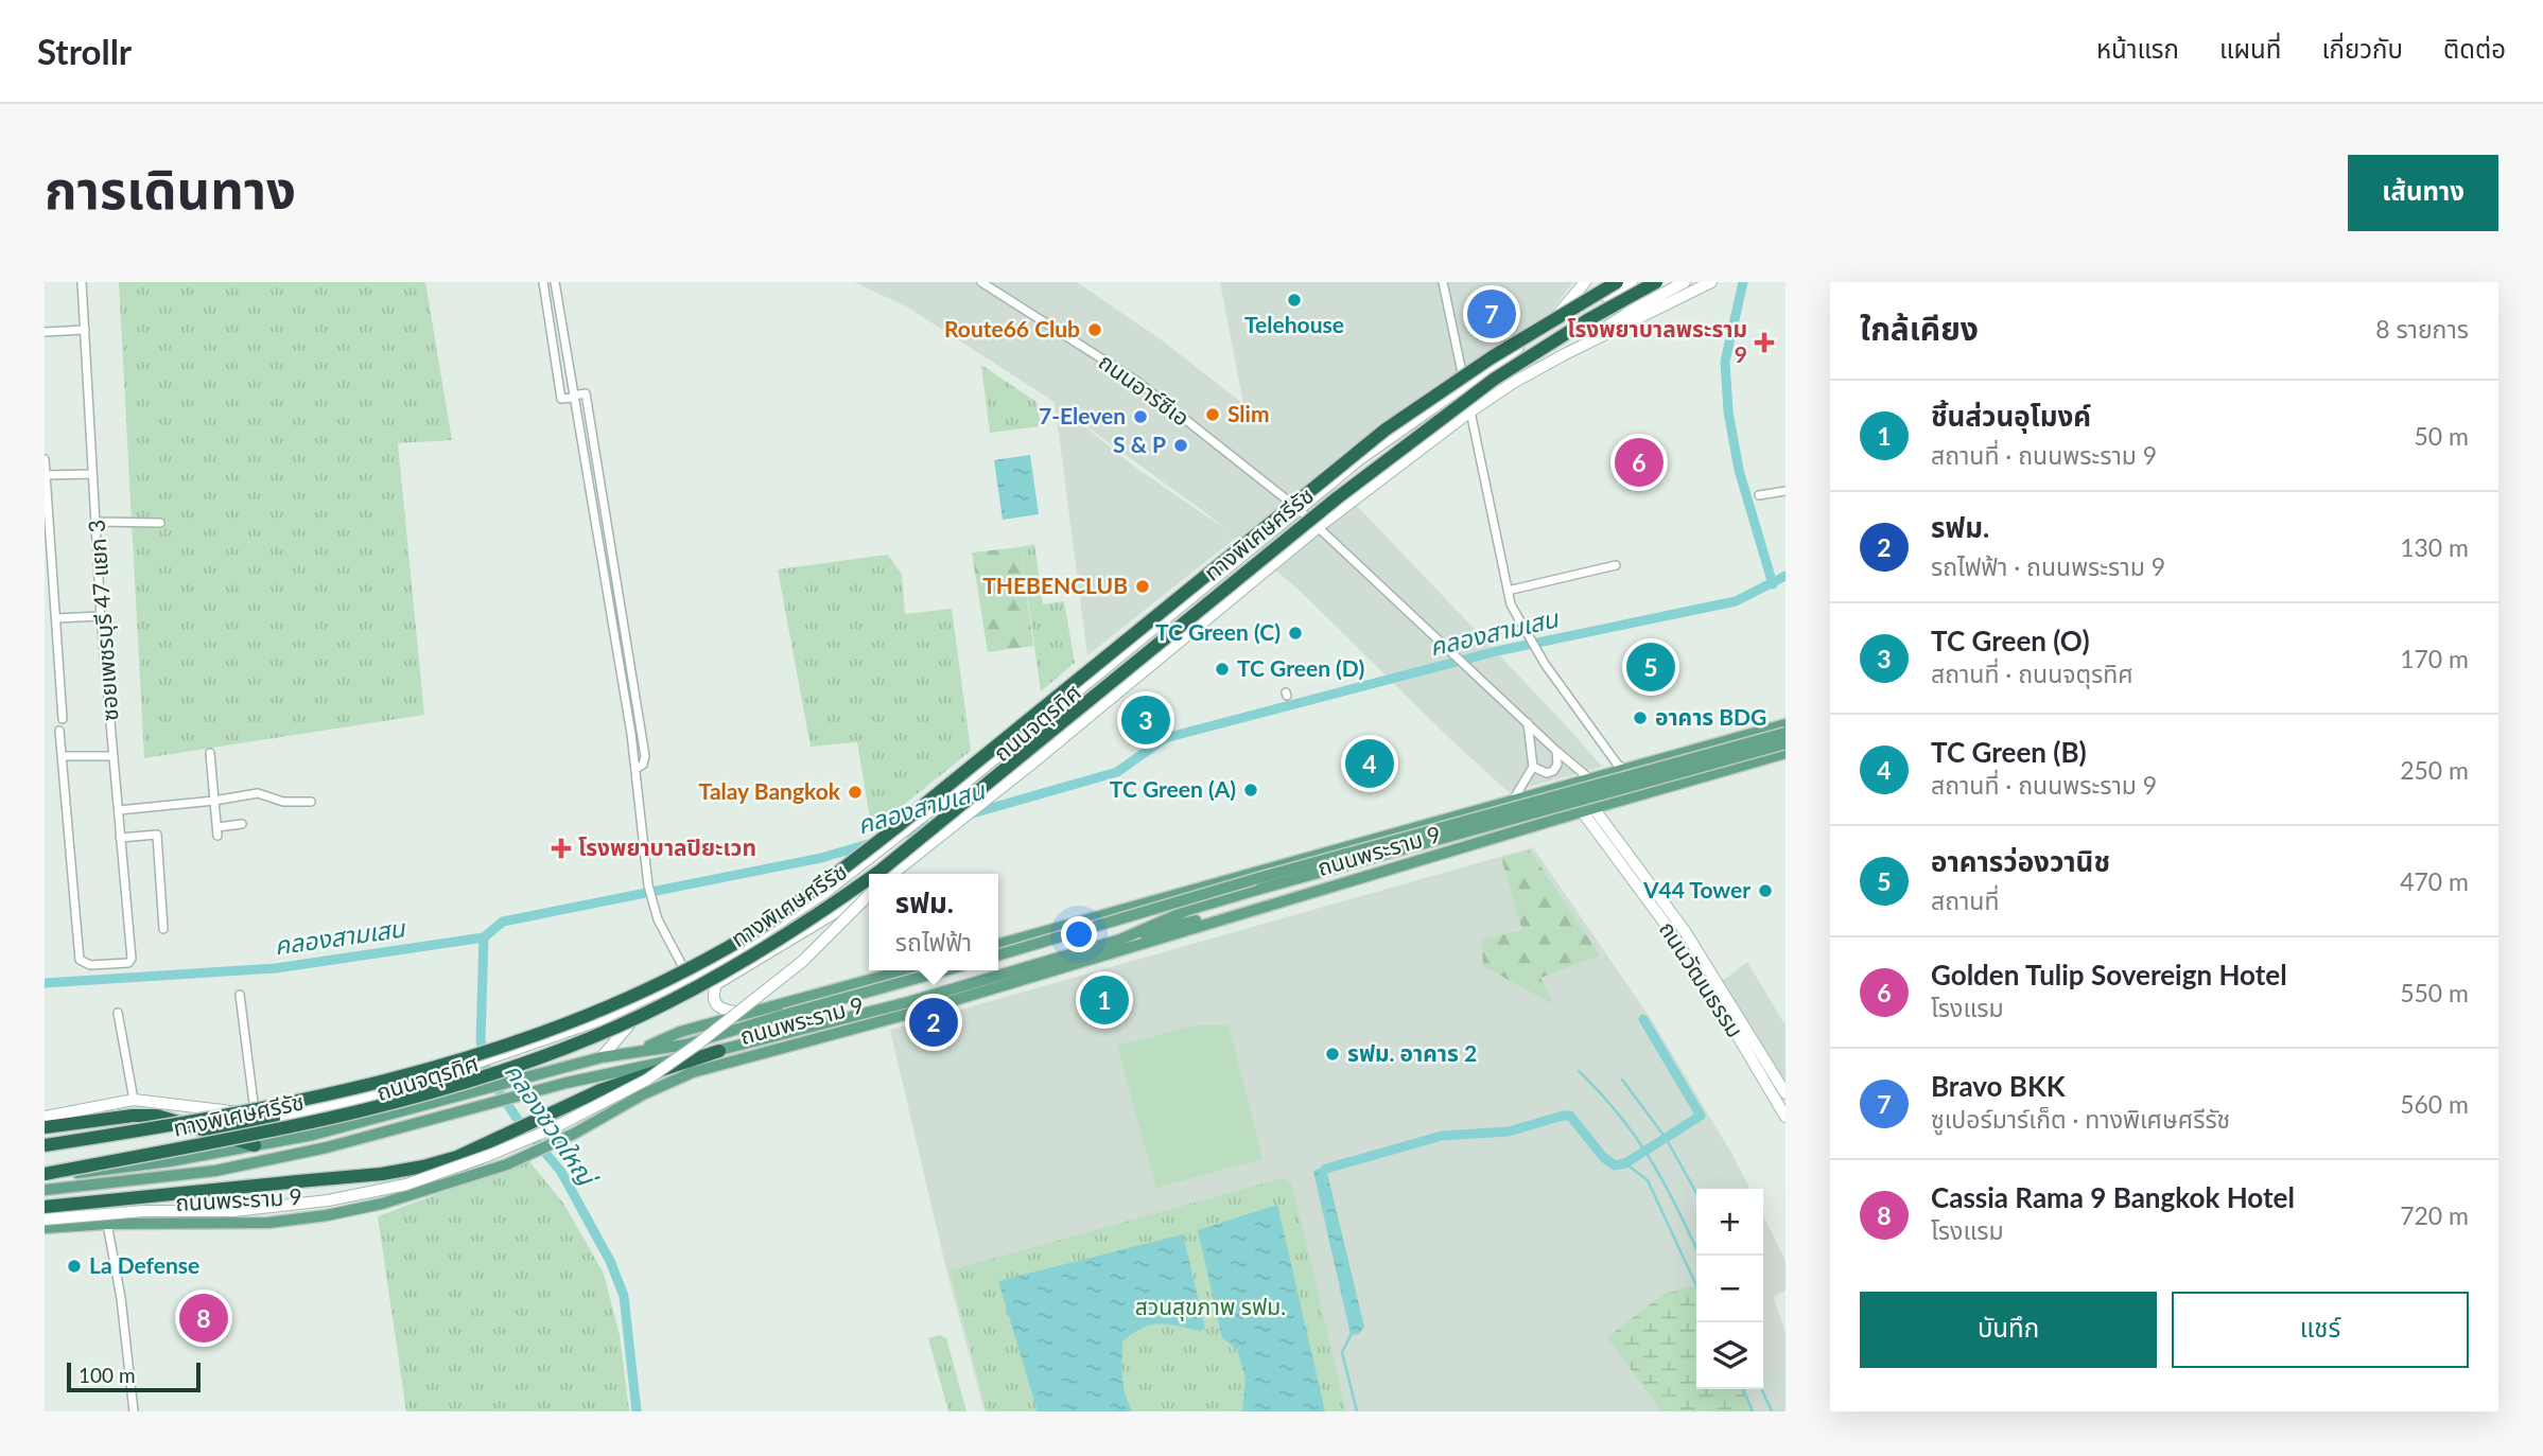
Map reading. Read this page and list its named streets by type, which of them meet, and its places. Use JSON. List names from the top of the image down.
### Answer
{
  "streets": {
    "highway": ["ทางพิเศษศรีรัช"],
    "main road": ["ถนนจตุรทิศ", "ถนนพระราม 9", "ถนนวัฒนธรรม"],
    "street": ["ถนนอาร์ซีเอ", "ซอยเพชรบุรี 47 แยก 3"]
  },
  "crossings": [
    ["ถนนอาร์ซีเอ", "ถนนจตุรทิศ"],
    ["ถนนอาร์ซีเอ", "ถนนพระราม 9"],
    ["ทางพิเศษศรีรัช", "ถนนพระราม 9"],
    ["ถนนพระราม 9", "ถนนวัฒนธรรม"]
  ],
  "water": ["คลองสามเสน", "คลองชวดใหญ่"],
  "parks": ["สวนสุขภาพ รฟม."],
  "places": {
    "other": [
      "Telehouse",
      "Route66 Club",
      "Slim",
      "7-Eleven",
      "S & P",
      "THEBENCLUB",
      "TC Green (C)",
      "TC Green (D)",
      "อาคาร BDG",
      "TC Green (A)",
      "Talay Bangkok",
      "V44 Tower",
      "รฟม. อาคาร 2",
      "La Defense"
    ],
    "health": ["โรงพยาบาลพระราม 9", "โรงพยาบาลปิยะเวท"]
  },
  "scale_bar": "100 m",
  "page": {
    "header": "Strollr",
    "nav": [
      "หน้าแรก",
      "แผนที่",
      "เกี่ยวกับ",
      "ติดต่อ"
    ],
    "title": "การเดินทาง",
    "buttons": [
      "เส้นทาง",
      ["บันทึก", "แชร์"]
    ],
    "heading": ["ใกล้เคียง", "8 รายการ"],
    "pins": [
      "7",
      "6",
      "5",
      "3",
      "4",
      "1",
      "2",
      "8"
    ],
    "list": [
      {
        "mark": "1",
        "name": "ชิ้นส่วนอุโมงค์",
        "note": "สถานที่ · ถนนพระราม 9",
        "value": "50 m"
      },
      {
        "mark": "2",
        "name": "รฟม.",
        "note": "รถไฟฟ้า · ถนนพระราม 9",
        "value": "130 m"
      },
      {
        "mark": "3",
        "name": "TC Green (O)",
        "note": "สถานที่ · ถนนจตุรทิศ",
        "value": "170 m"
      },
      {
        "mark": "4",
        "name": "TC Green (B)",
        "note": "สถานที่ · ถนนพระราม 9",
        "value": "250 m"
      },
      {
        "mark": "5",
        "name": "อาคารว่องวานิช",
        "note": "สถานที่",
        "value": "470 m"
      },
      {
        "mark": "6",
        "name": "Golden Tulip Sovereign Hotel",
        "note": "โรงแรม",
        "value": "550 m"
      },
      {
        "mark": "7",
        "name": "Bravo BKK",
        "note": "ซูเปอร์มาร์เก็ต · ทางพิเศษศรีรัช",
        "value": "560 m"
      },
      {
        "mark": "8",
        "name": "Cassia Rama 9 Bangkok Hotel",
        "note": "โรงแรม",
        "value": "720 m"
      }
    ],
    "popup": ["รฟม.", "รถไฟฟ้า"],
    "map_buttons": ["+", "−"],
    "scale": "100 m"
  }
}
